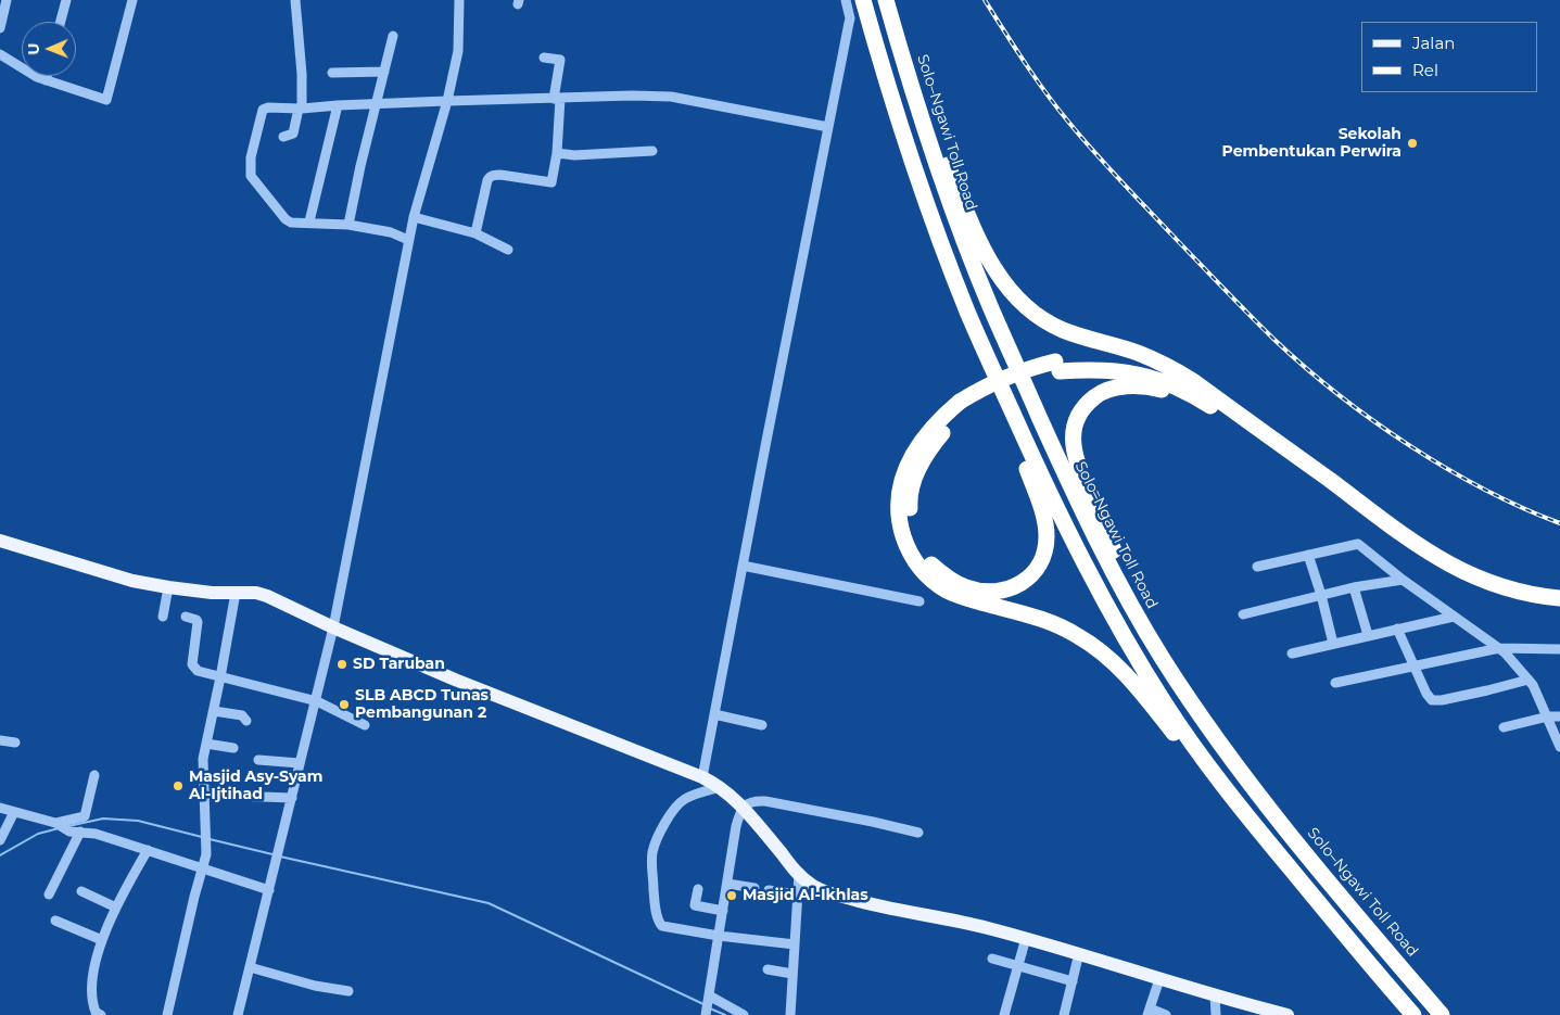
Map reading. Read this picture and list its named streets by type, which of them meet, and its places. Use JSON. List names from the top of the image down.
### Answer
{
  "streets": {
    "highway": ["Solo–Ngawi Toll Road"]
  },
  "places": [
    "Sekolah Pembentukan Perwira",
    "SD Taruban",
    "SLB ABCD Tunas Pembangunan 2",
    "Masjid Asy-Syam Al-Ijtihad",
    "Masjid Al-Ikhlas"
  ],
  "legend": ["Jalan", "Rel"],
  "north": "left"
}
